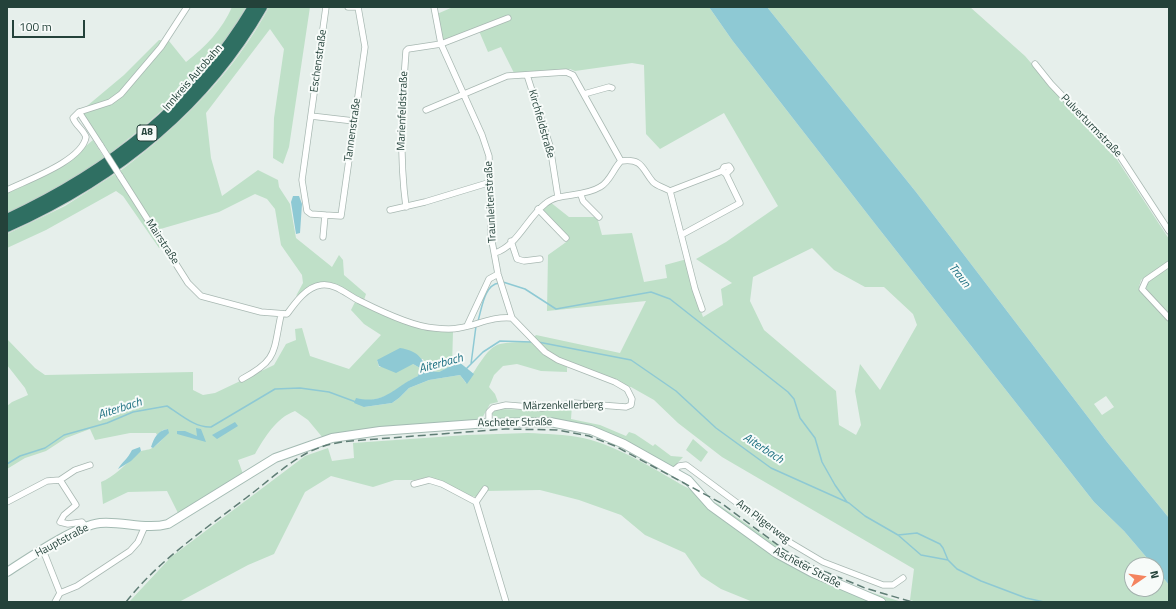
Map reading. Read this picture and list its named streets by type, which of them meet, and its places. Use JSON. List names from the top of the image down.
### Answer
{
  "streets": {
    "highway": ["Innkreis Autobahn", "A8"],
    "main road": ["Ascheter Straße", "Hauptstraße"],
    "street": [
      "Eschenstraße",
      "Marienfeldstraße",
      "Kirchfeldstraße",
      "Pulverturmstraße",
      "Tannenstraße",
      "Traunleitenstraße",
      "Mairstraße",
      "Märzenkellerberg",
      "Am Pilgerweg"
    ]
  },
  "crossings": [
    ["Eschenstraße", "Tannenstraße"],
    ["Marienfeldstraße", "Traunleitenstraße"],
    ["Traunleitenstraße", "Märzenkellerberg"],
    ["Märzenkellerberg", "Ascheter Straße"],
    ["Ascheter Straße", "Am Pilgerweg"],
    ["Ascheter Straße", "Hauptstraße"]
  ],
  "water": ["Traun", "Aiterbach"],
  "scale_bar": "100 m",
  "north": "right"
}
